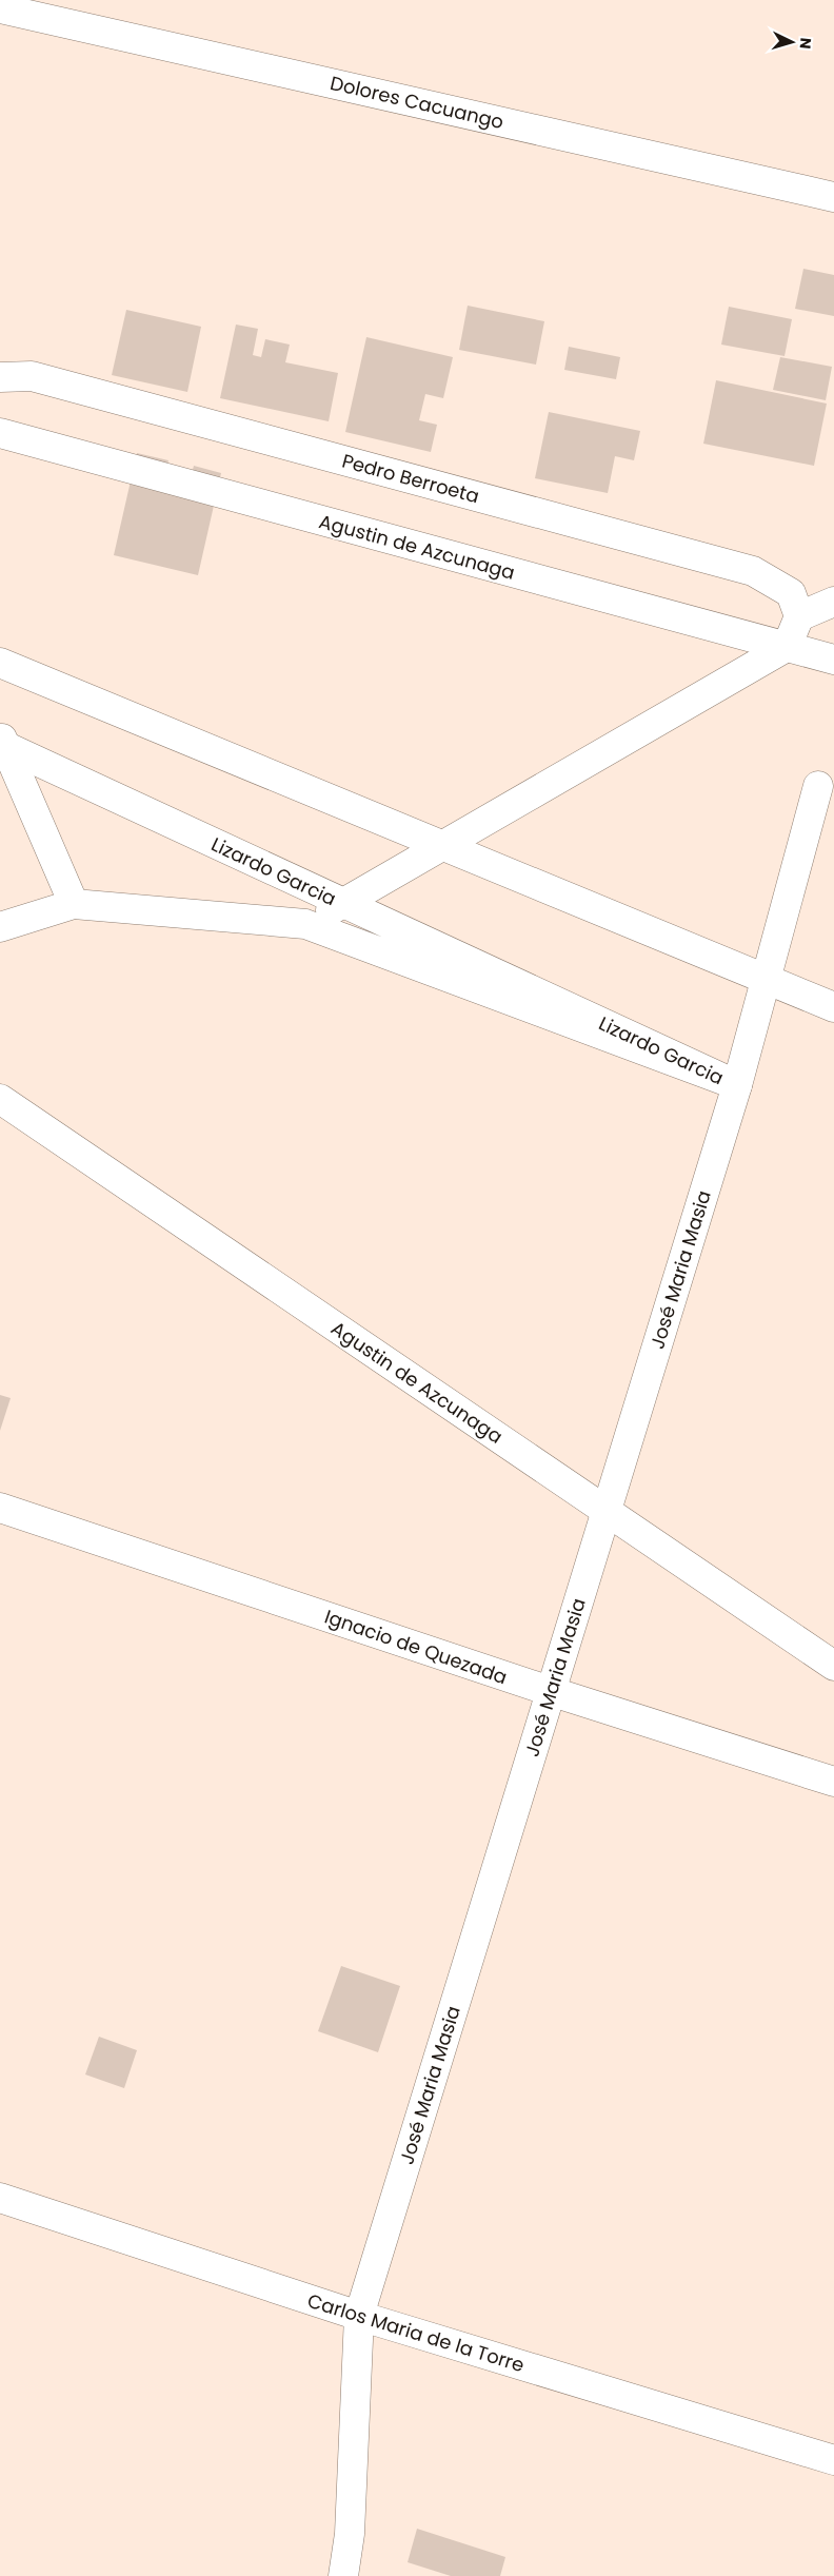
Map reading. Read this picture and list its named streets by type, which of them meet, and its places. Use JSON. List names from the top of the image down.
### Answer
{
  "streets": {
    "street": [
      "Dolores Cacuango",
      "Pedro Berroeta",
      "Agustin de Azcunaga",
      "Lizardo Garcia",
      "José Maria Masia",
      "Ignacio de Quezada",
      "Carlos Maria de la Torre"
    ]
  },
  "crossings": [
    ["Agustin de Azcunaga", "José Maria Masia"],
    ["Lizardo Garcia", "José Maria Masia"],
    ["José Maria Masia", "Ignacio de Quezada"],
    ["José Maria Masia", "Carlos Maria de la Torre"]
  ],
  "north": "right"
}
